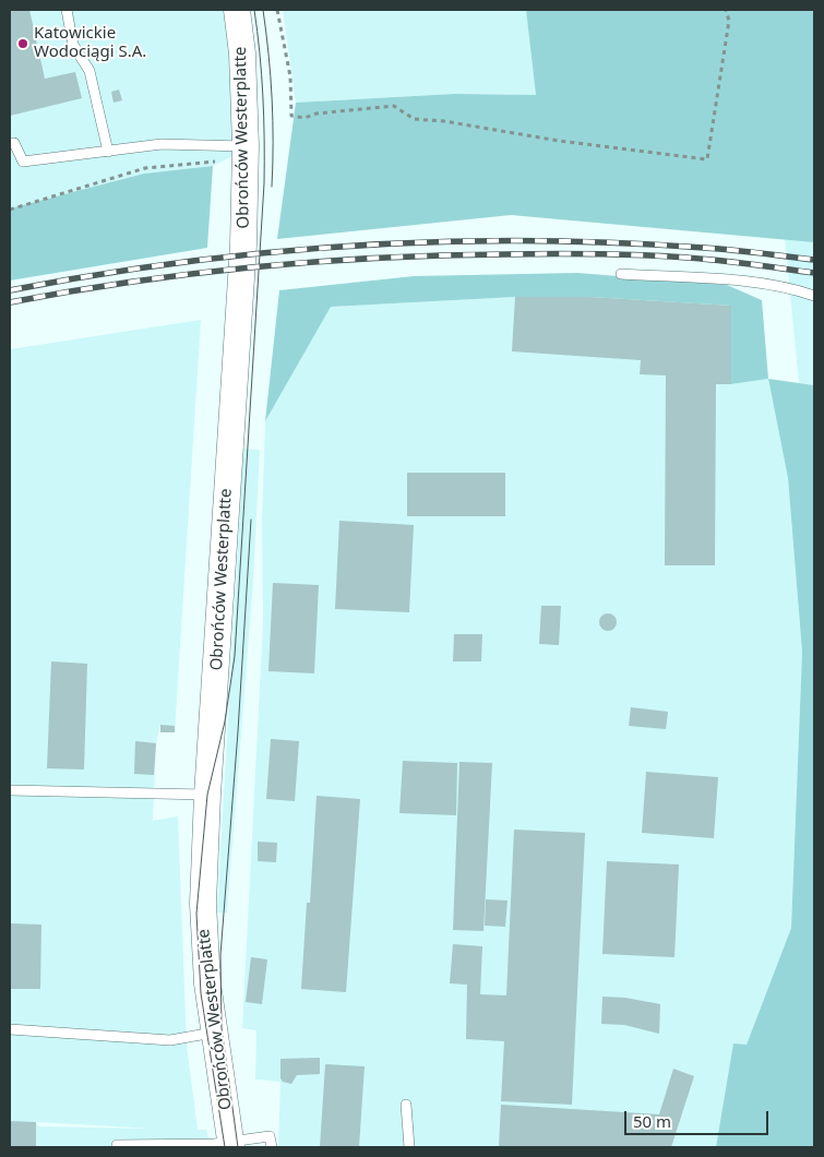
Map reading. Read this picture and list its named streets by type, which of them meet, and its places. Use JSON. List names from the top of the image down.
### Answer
{
  "streets": {
    "street": ["Obrońców Westerplatte"]
  },
  "places": ["Katowickie Wodociągi S.A."],
  "scale_bar": "50 m"
}
